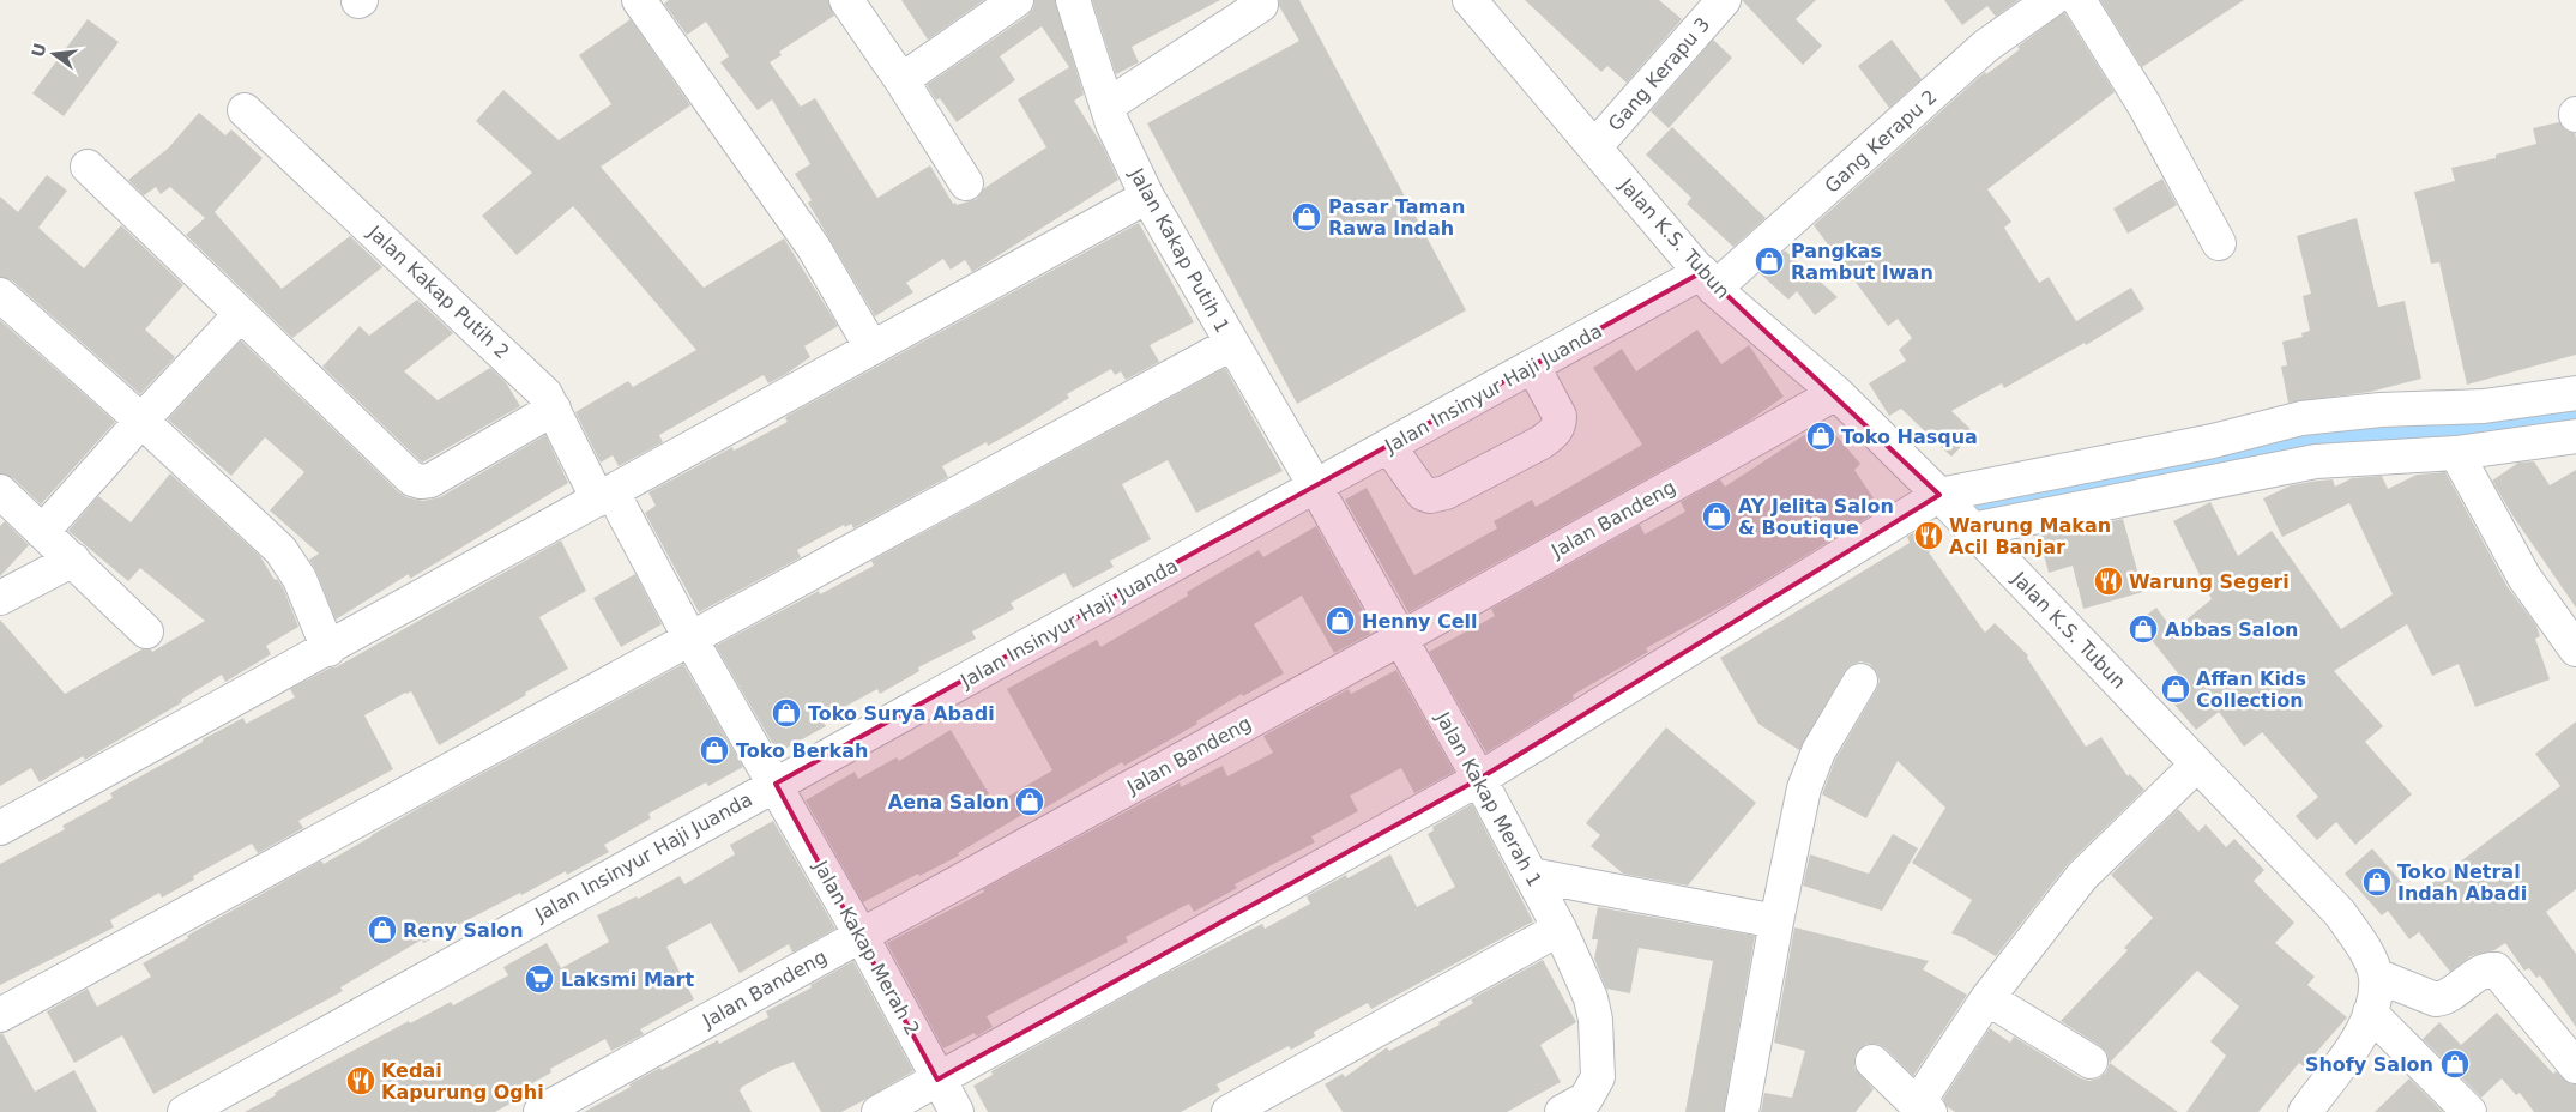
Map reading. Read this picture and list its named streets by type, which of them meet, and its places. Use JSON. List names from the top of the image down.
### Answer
{
  "streets": {
    "street": [
      "Gang Kerapu 3",
      "Gang Kerapu 2",
      "Jalan K.S. Tubun",
      "Jalan Kakap Putih 1",
      "Jalan Kakap Putih 2",
      "Jalan Insinyur Haji Juanda",
      "Jalan Bandeng",
      "Jalan Kakap Merah 1",
      "Jalan Kakap Merah 2"
    ]
  },
  "crossings": [
    ["Gang Kerapu 3", "Jalan K.S. Tubun"],
    ["Gang Kerapu 2", "Jalan K.S. Tubun"],
    ["Gang Kerapu 2", "Jalan Insinyur Haji Juanda"],
    ["Jalan K.S. Tubun", "Jalan Insinyur Haji Juanda"],
    ["Jalan K.S. Tubun", "Jalan Bandeng"],
    ["Jalan Kakap Putih 1", "Jalan Insinyur Haji Juanda"],
    ["Jalan Kakap Putih 1", "Jalan Kakap Merah 1"],
    ["Jalan Kakap Putih 2", "Jalan Insinyur Haji Juanda"],
    ["Jalan Kakap Putih 2", "Jalan Kakap Merah 2"],
    ["Jalan Insinyur Haji Juanda", "Jalan Kakap Merah 1"],
    ["Jalan Insinyur Haji Juanda", "Jalan Kakap Merah 2"],
    ["Jalan Bandeng", "Jalan Kakap Merah 1"],
    ["Jalan Bandeng", "Jalan Kakap Merah 2"]
  ],
  "places": {
    "shop": [
      "Pasar Taman Rawa Indah",
      "Pangkas Rambut Iwan",
      "Toko Hasqua",
      "AY Jelita Salon & Boutique",
      "Henny Cell",
      "Abbas Salon",
      "Affan Kids Collection",
      "Toko Surya Abadi",
      "Toko Berkah",
      "Aena Salon",
      "Toko Netral Indah Abadi",
      "Reny Salon",
      "Shofy Salon"
    ],
    "restaurant": ["Warung Makan Acil Banjar", "Warung Segeri", "Kedai Kapurung Oghi"],
    "supermarket": ["Laksmi Mart"]
  },
  "north": "left"
}
